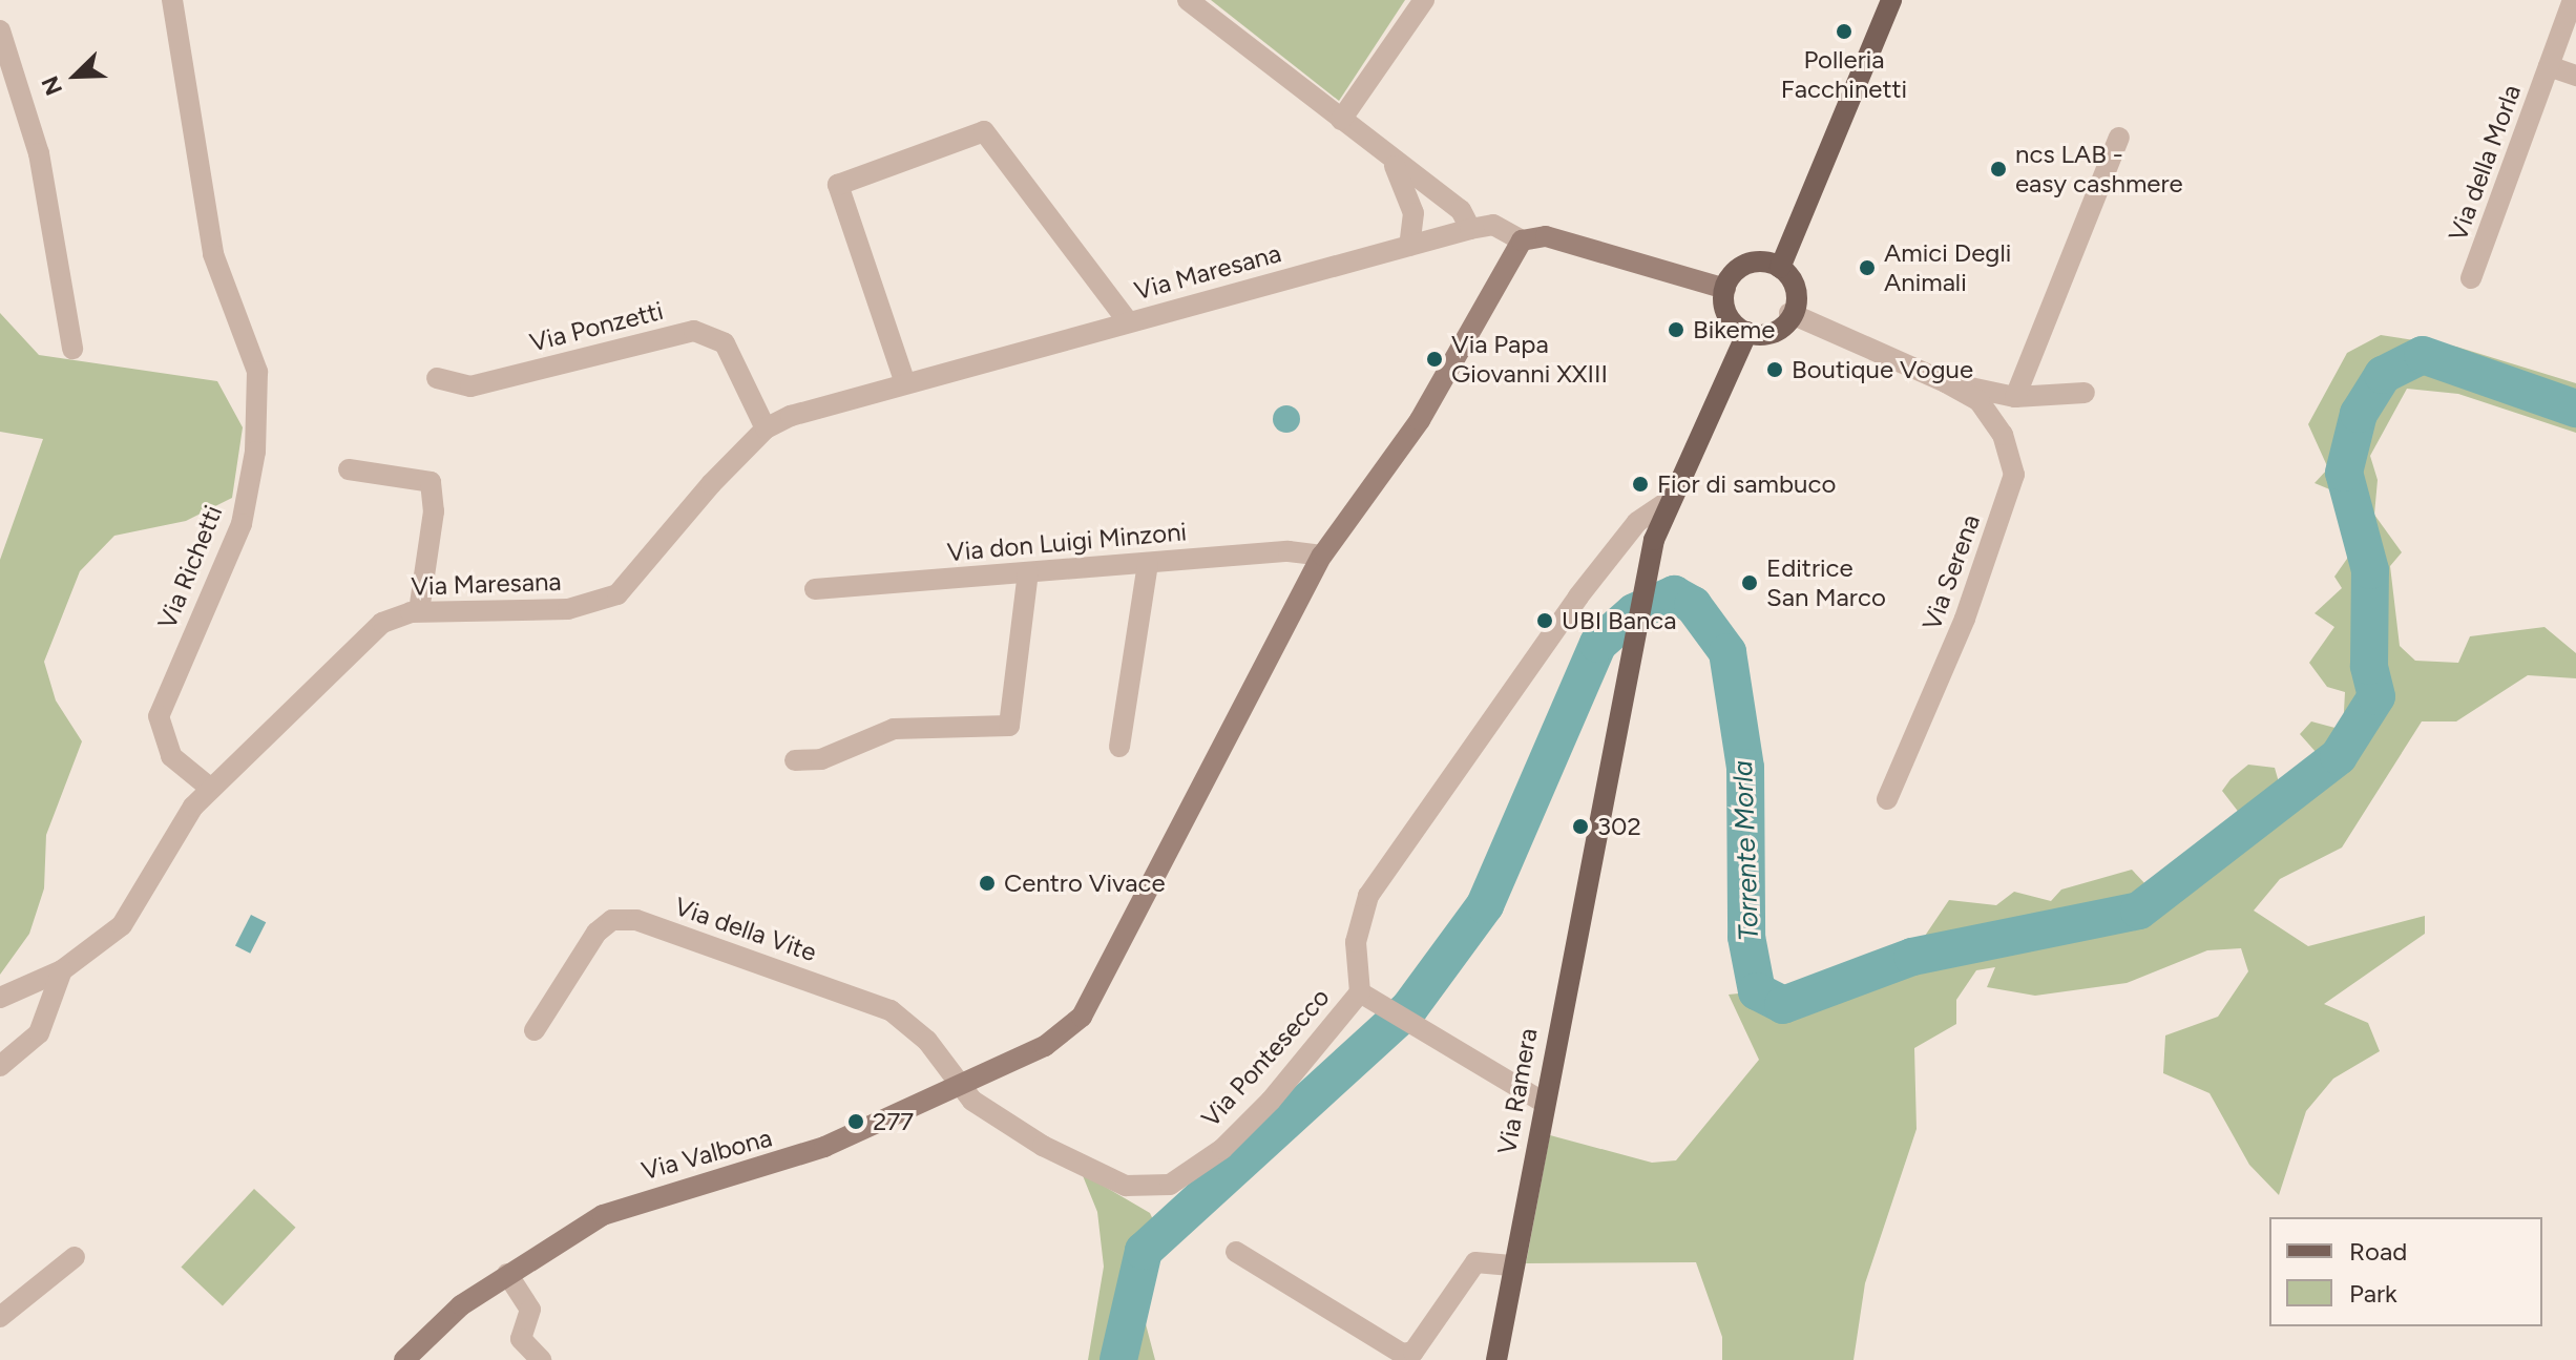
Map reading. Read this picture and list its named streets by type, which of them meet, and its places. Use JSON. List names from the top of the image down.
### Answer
{
  "streets": {
    "main road": ["Via Pontesecco", "Via Ramera"],
    "street": [
      "Via della Morla",
      "Via Maresana",
      "Via Ponzetti",
      "Via don Luigi Minzoni",
      "Via Richetti",
      "Via Serena",
      "Via della Vite",
      "Via Valbona"
    ]
  },
  "crossings": [
    ["Via Maresana", "Via Ponzetti"],
    ["Via Maresana", "Via Richetti"],
    ["Via Maresana", "Via Valbona"],
    ["Via don Luigi Minzoni", "Via Valbona"],
    ["Via della Vite", "Via Pontesecco"],
    ["Via della Vite", "Via Valbona"],
    ["Via Pontesecco", "Via Ramera"],
    ["Via Pontesecco", "Via Valbona"]
  ],
  "water": ["Torrente Morla"],
  "places": [
    "Polleria Facchinetti",
    "ncs LAB - easy cashmere",
    "Amici Degli Animali",
    "Bikeme",
    "Via Papa Giovanni XXIII",
    "Boutique Vogue",
    "Fior di sambuco",
    "Editrice San Marco",
    "UBI Banca",
    "302",
    "Centro Vivace",
    "277"
  ],
  "legend": ["Road", "Park"],
  "north": "bottom left"
}
